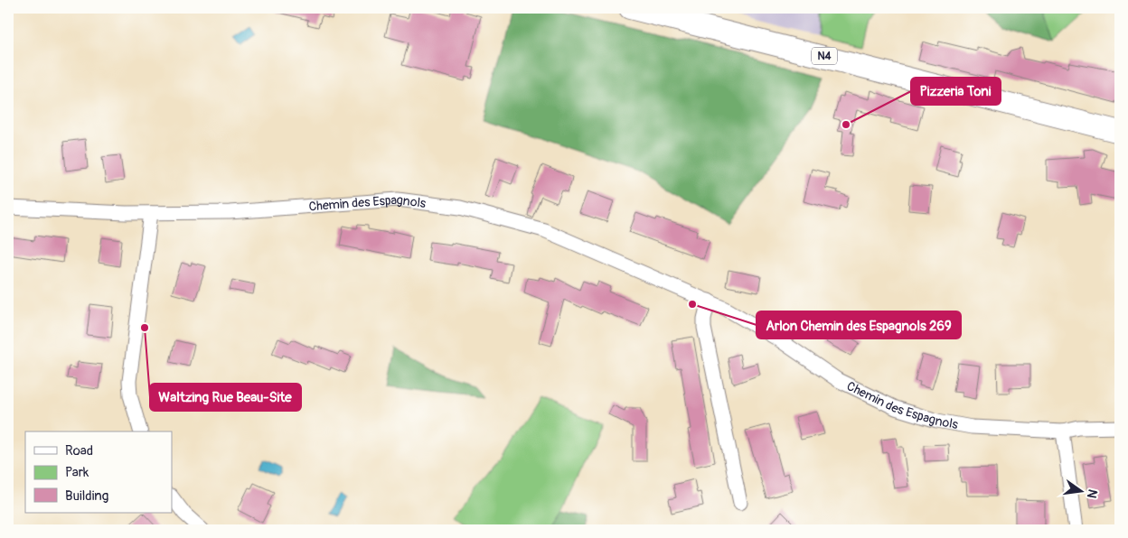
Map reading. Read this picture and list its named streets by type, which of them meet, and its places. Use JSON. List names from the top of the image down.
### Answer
{
  "streets": {
    "main road": ["N4"],
    "street": ["Chemin des Espagnols"]
  },
  "places": ["Pizzeria Toni", "Arlon Chemin des Espagnols 269", "Waltzing Rue Beau-Site"],
  "legend": ["Road", "Park", "Building"],
  "north": "right"
}
